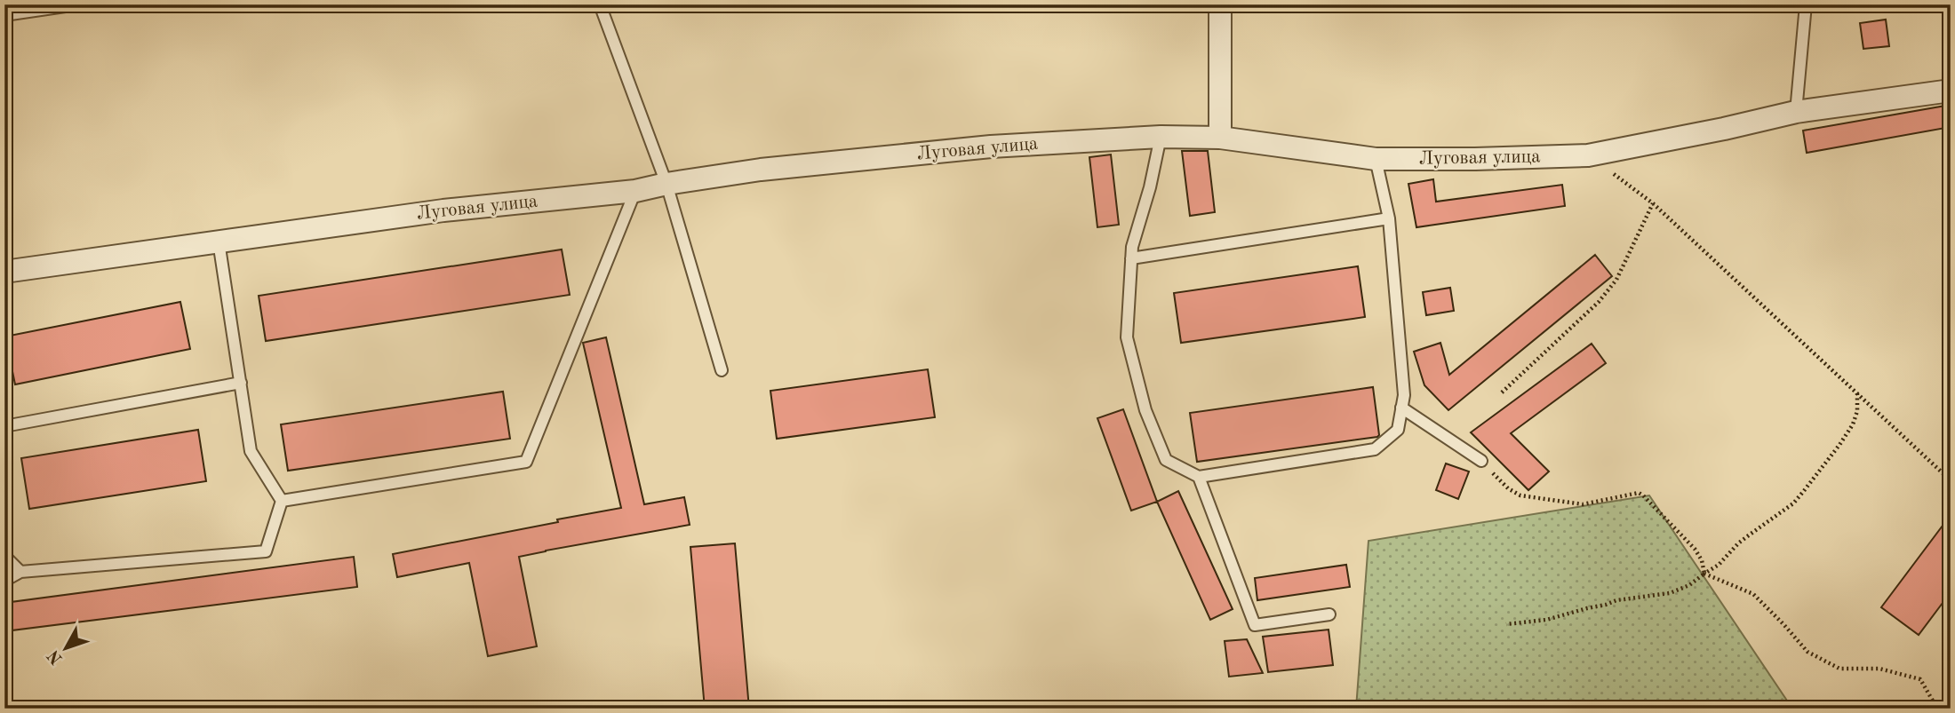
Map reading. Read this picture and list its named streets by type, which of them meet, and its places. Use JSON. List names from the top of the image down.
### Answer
{
  "streets": {
    "street": ["Луговая улица"]
  },
  "north": "bottom left"
}
